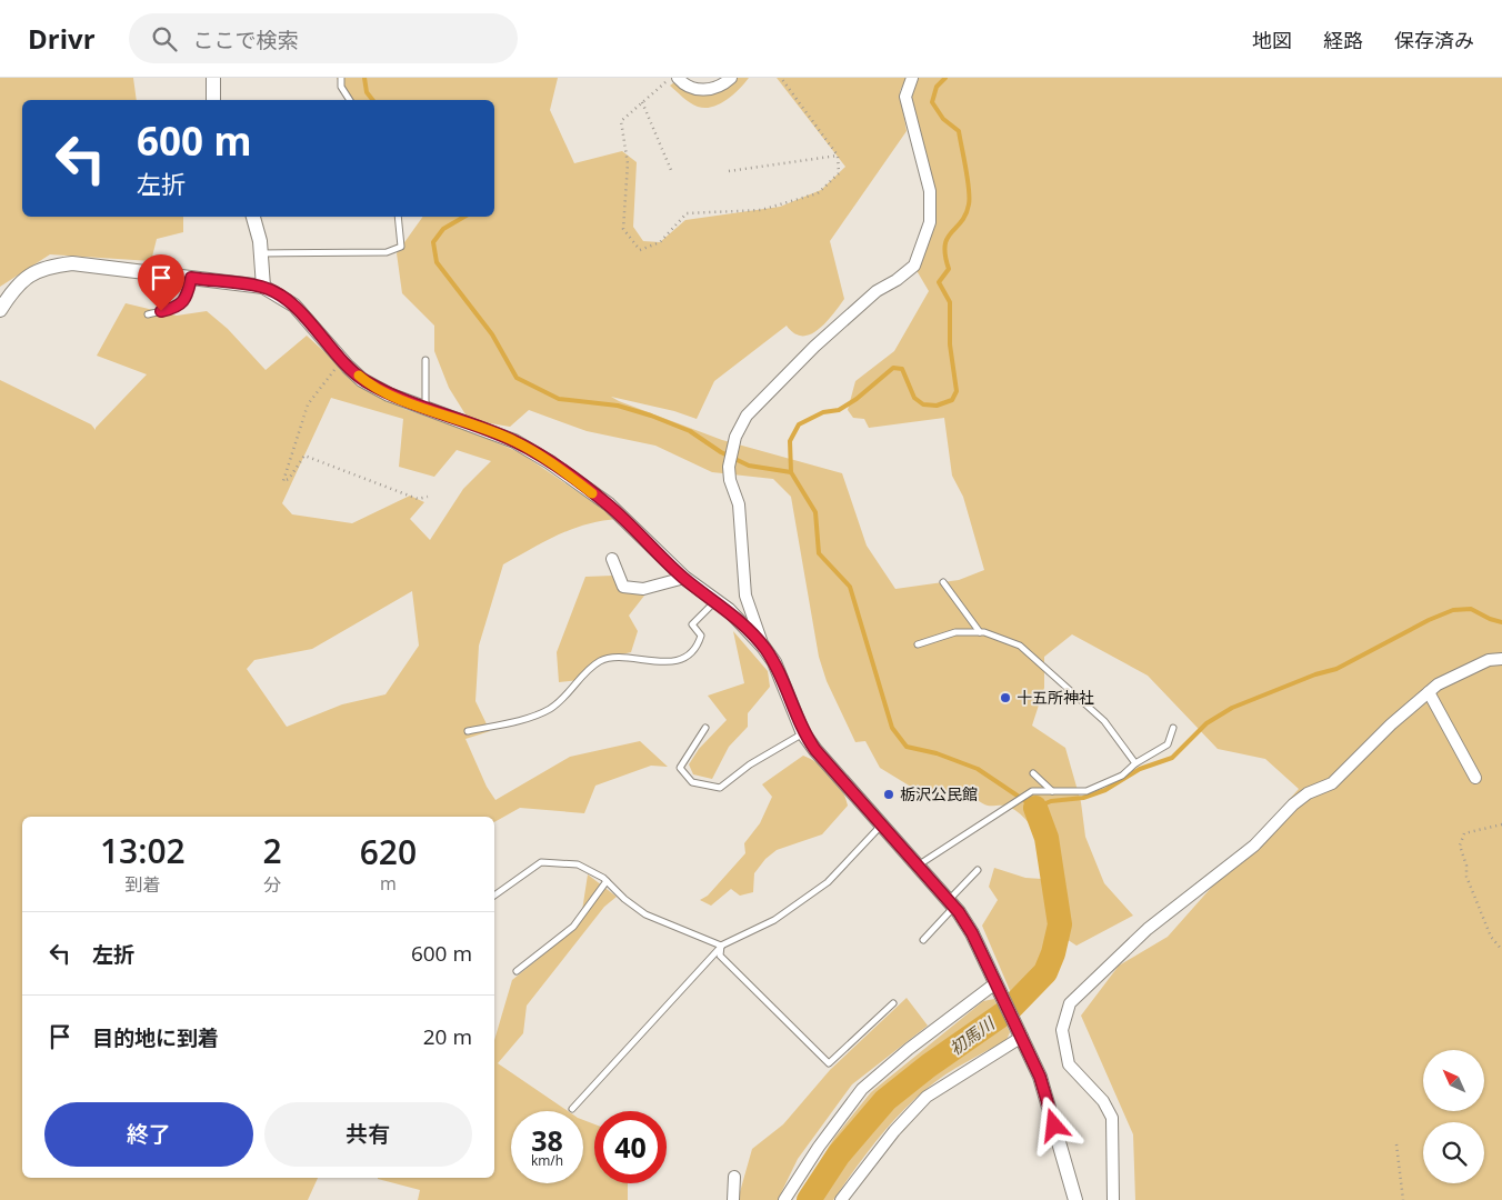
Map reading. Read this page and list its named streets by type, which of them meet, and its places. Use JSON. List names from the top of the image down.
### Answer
{
  "water": ["初馬川"],
  "places": ["十五所神社", "栃沢公民館"],
  "north": "top left",
  "page": {
    "header": "Drivr",
    "search": "ここで検索",
    "nav": ["地図", "経路", "保存済み"],
    "turn": ["600 m", "左折"],
    "eta": [
      "13:02",
      "到着",
      "2",
      "分",
      "620",
      "m"
    ],
    "list": [
      {
        "name": "左折",
        "value": "600 m"
      },
      {
        "name": "目的地に到着",
        "value": "20 m"
      }
    ],
    "buttons": ["終了", "共有"],
    "speed": "38 km/h",
    "limit": "40"
  }
}
